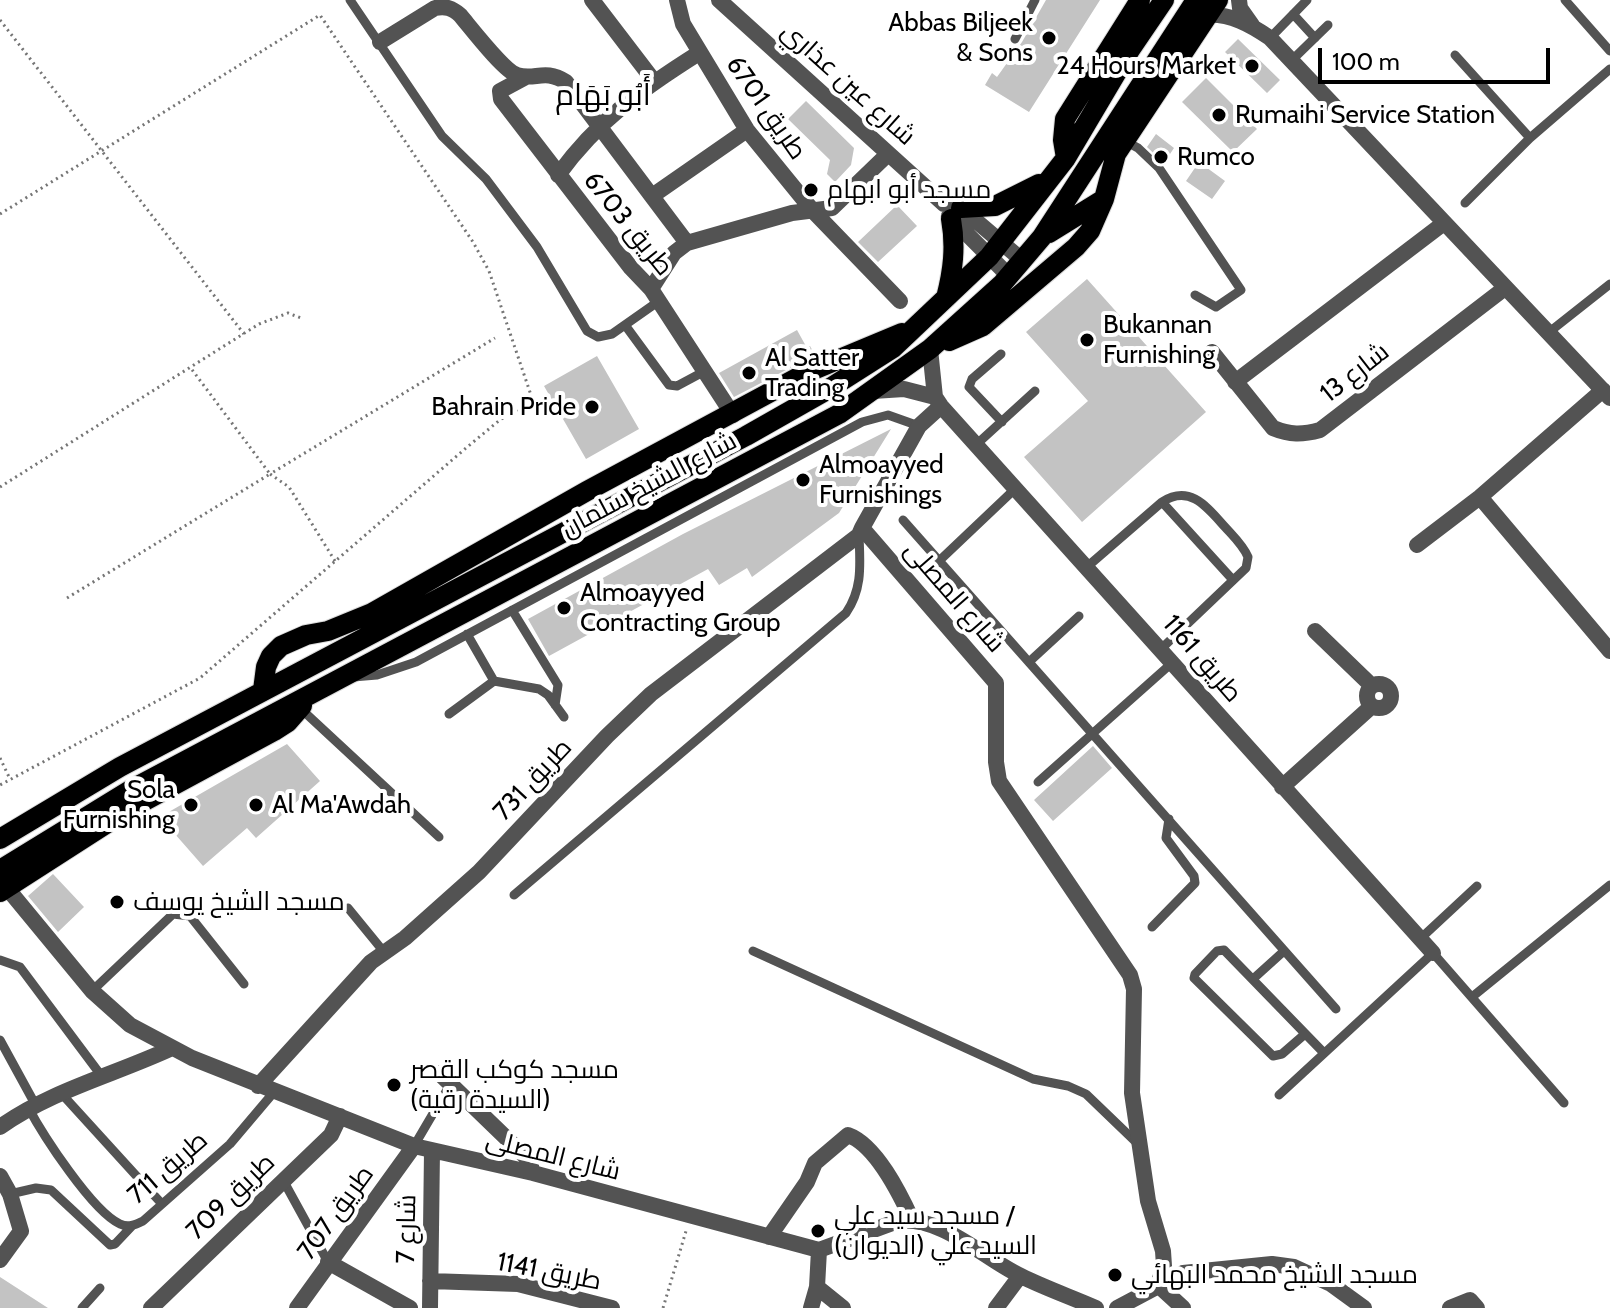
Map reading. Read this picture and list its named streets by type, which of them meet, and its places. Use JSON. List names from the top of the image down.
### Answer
{
  "streets": {
    "main road": ["شارع الشيخ سلمان"],
    "street": [
      "شارع عين عذاري",
      "طريق 6701",
      "طريق 6703",
      "شارع 13",
      "شارع المصلى",
      "طريق 1161",
      "طريق 731",
      "طريق 709",
      "طريق 707",
      "شارع 7",
      "طريق 1141"
    ],
    "lane": ["طريق 711"]
  },
  "crossings": [
    ["شارع عين عذاري", "شارع الشيخ سلمان"],
    ["شارع الشيخ سلمان", "شارع المصلى"],
    ["شارع المصلى", "طريق 731"],
    ["شارع المصلى", "طريق 711"],
    ["شارع المصلى", "طريق 709"],
    ["شارع المصلى", "طريق 707"],
    ["شارع المصلى", "شارع 7"],
    ["طريق 731", "طريق 711"],
    ["شارع 7", "طريق 1141"]
  ],
  "districts": ["أَبُو بَهَام"],
  "places": [
    "Abbas Biljeek & Sons",
    "24 Hours Market",
    "Rumaihi Service Station",
    "Rumco",
    "مسجد أبو ابهام",
    "Bukannan Furnishing",
    "Al Satter Trading",
    "Bahrain Pride",
    "Almoayyed Furnishings",
    "Almoayyed Contracting Group",
    "Sola Furnishing",
    "Al Ma'Awdah",
    "مسجد الشيخ يوسف",
    "مسجد كوكب القصر (السيدة رقية)",
    "مسجد سيد علي / السيد علي (الديوان)",
    "مسجد الشيخ محمد البهائي"
  ],
  "scale_bar": "100 m"
}
